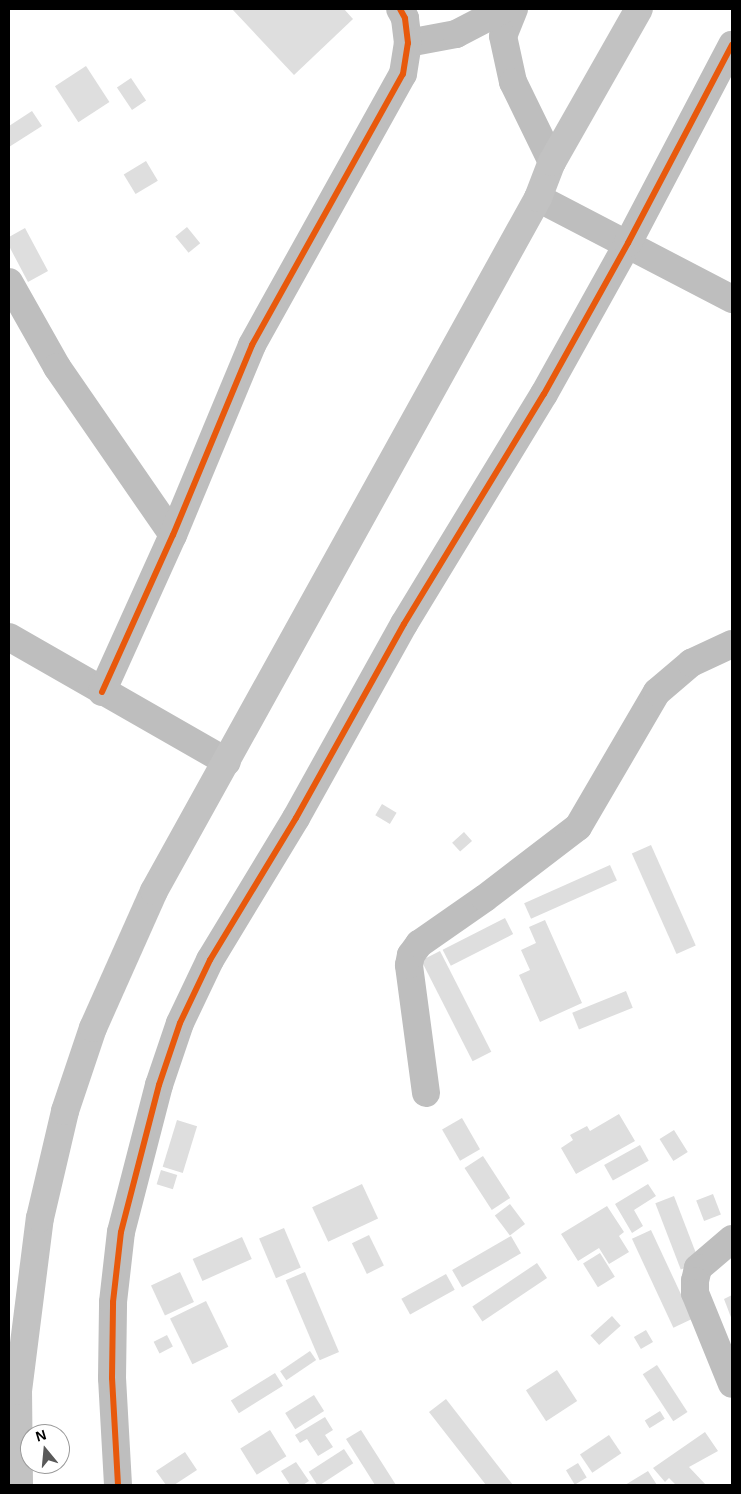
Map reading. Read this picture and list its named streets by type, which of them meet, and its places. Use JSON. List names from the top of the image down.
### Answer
{
  "north": "top"
}
